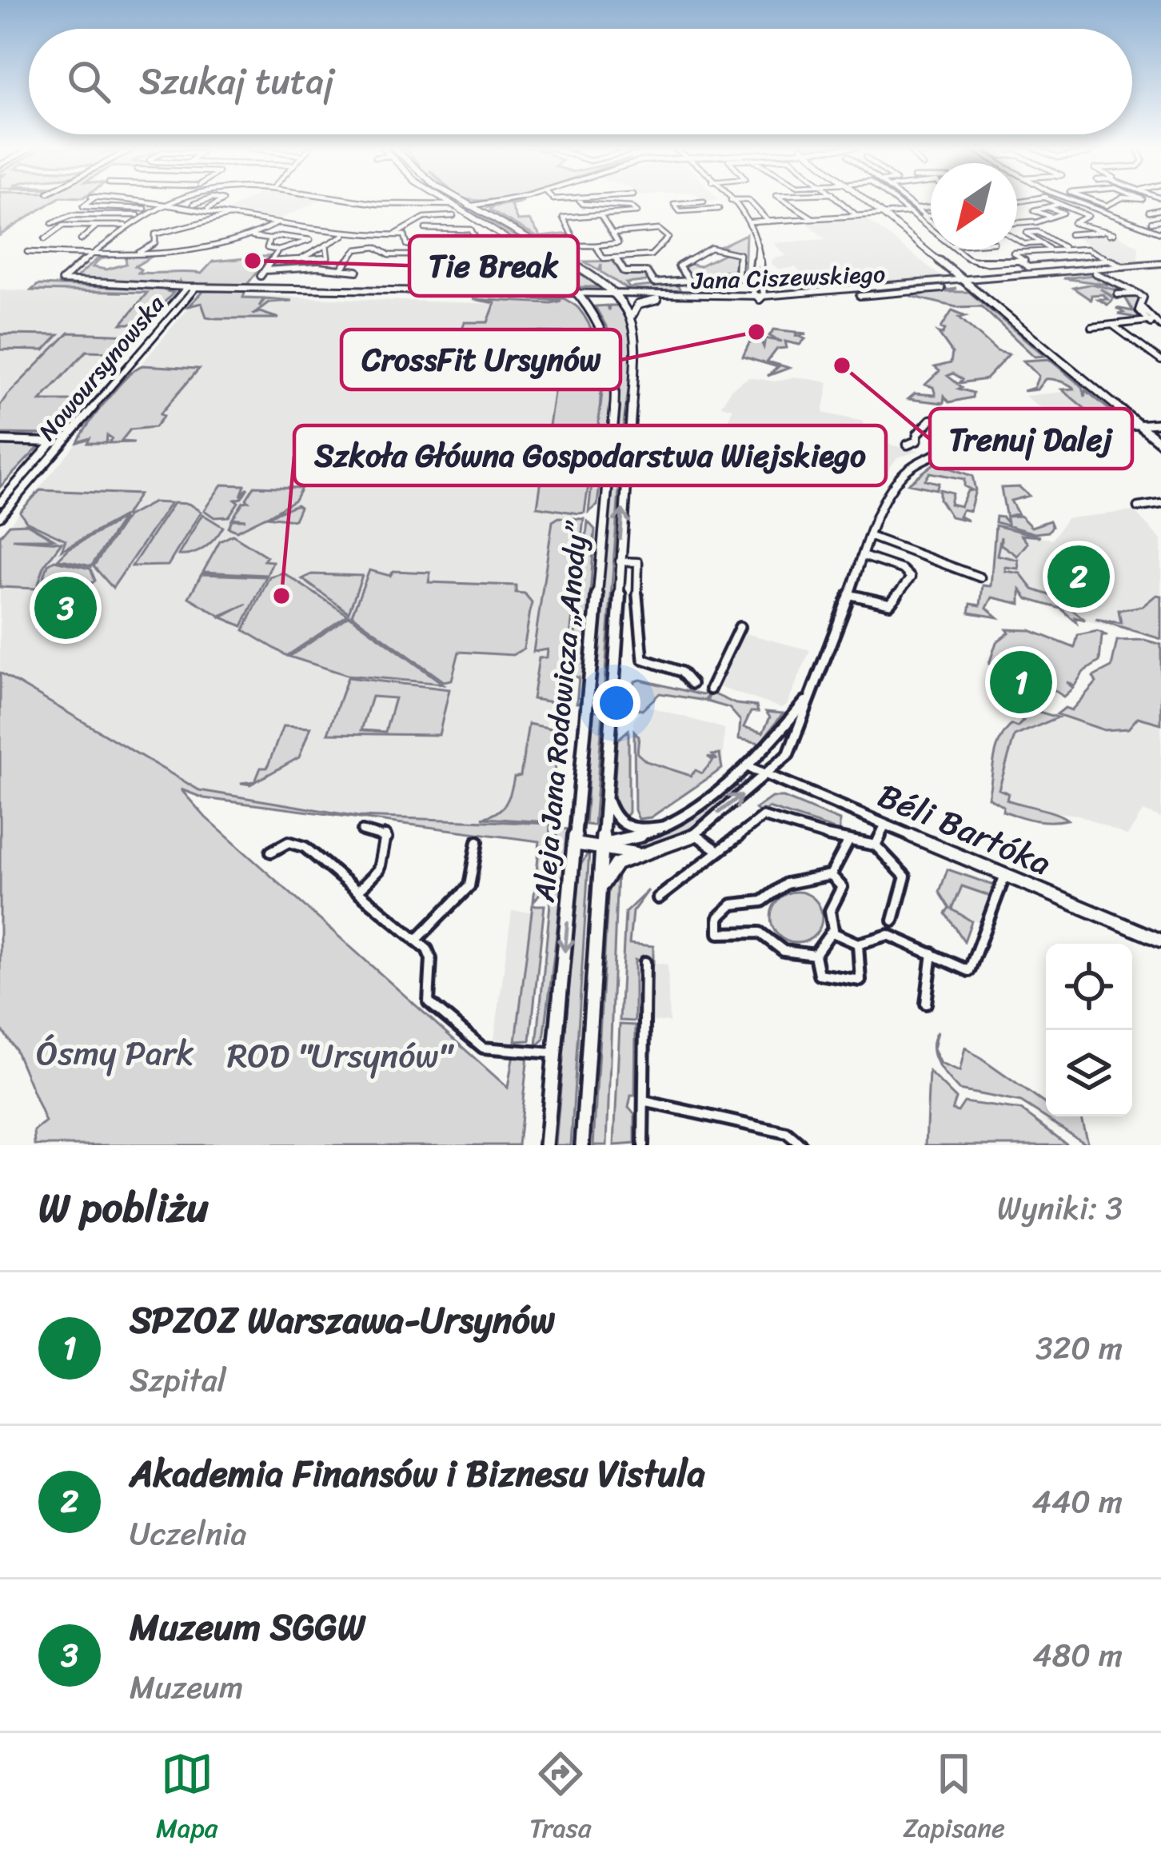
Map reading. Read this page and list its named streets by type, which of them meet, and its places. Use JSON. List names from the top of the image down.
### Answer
{
  "streets": {
    "main road": ["Aleja Jana Rodowicza „Anody”"],
    "street": ["Jana Ciszewskiego", "Nowoursynowska", "Béli Bartóka"]
  },
  "crossings": [
    ["Jana Ciszewskiego", "Nowoursynowska"],
    ["Jana Ciszewskiego", "Aleja Jana Rodowicza „Anody”"]
  ],
  "parks": ["Ósmy Park", "ROD \"Ursynów\""],
  "places": [
    "Tie Break",
    "CrossFit Ursynów",
    "Trenuj Dalej",
    "Szkoła Główna Gospodarstwa Wiejskiego"
  ],
  "north": "bottom left",
  "page": {
    "search": "Szukaj tutaj",
    "pins": ["2", "3", "1"],
    "heading": ["W pobliżu", "Wyniki: 3"],
    "list": [
      {
        "mark": "1",
        "name": "SPZOZ Warszawa-Ursynów",
        "note": "Szpital",
        "value": "320 m"
      },
      {
        "mark": "2",
        "name": "Akademia Finansów i Biznesu Vistula",
        "note": "Uczelnia",
        "value": "440 m"
      },
      {
        "mark": "3",
        "name": "Muzeum SGGW",
        "note": "Muzeum",
        "value": "480 m"
      }
    ],
    "nav": ["Mapa", "Trasa", "Zapisane"]
  }
}
